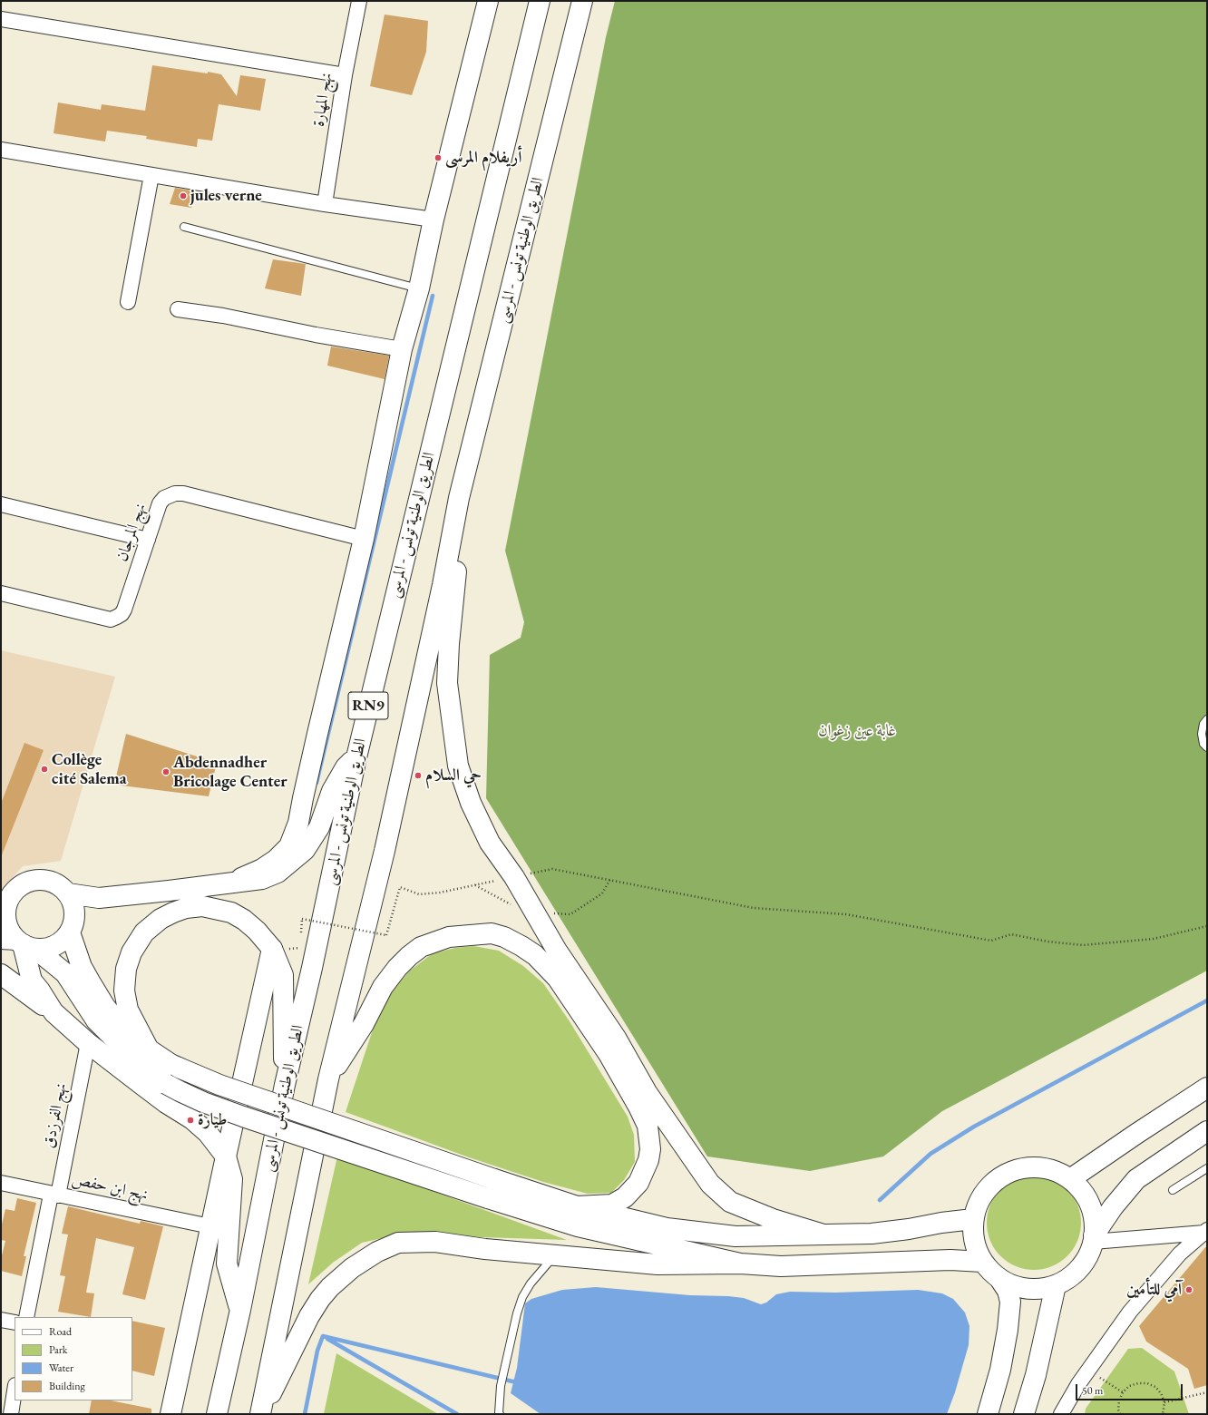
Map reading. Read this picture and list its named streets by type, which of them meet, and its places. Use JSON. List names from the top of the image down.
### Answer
{
  "streets": {
    "main road": ["الطريق الوطنية تونس - المرسى", "RN9"],
    "street": [
      "نهج المهارة",
      "نهج المرجان",
      "نهج الفرزدق",
      "نهج ابن حفص"
    ]
  },
  "crossings": [
    ["نهج الفرزدق", "نهج ابن حفص"]
  ],
  "parks": ["غابة عين زغوان"],
  "places": [
    "أريفلام المرسى",
    "jules verne",
    "Collège cité Salema",
    "Abdennadher Bricolage Center",
    "حي السلام",
    "طيارة",
    "آمي للتأمين"
  ],
  "legend": [
    "Road",
    "Park",
    "Water",
    "Building"
  ],
  "scale_bar": "50 m"
}
